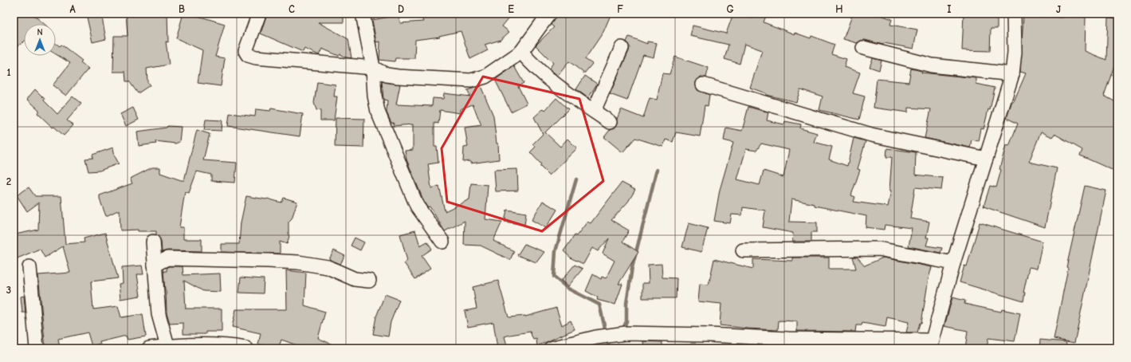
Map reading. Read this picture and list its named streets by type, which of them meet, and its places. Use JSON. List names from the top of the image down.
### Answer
{
  "north": "top",
  "grid": {
    "columns": [
      "A",
      "B",
      "C",
      "D",
      "E",
      "F",
      "G",
      "H",
      "I",
      "J"
    ],
    "rows": ["1", "2", "3"]
  }
}
